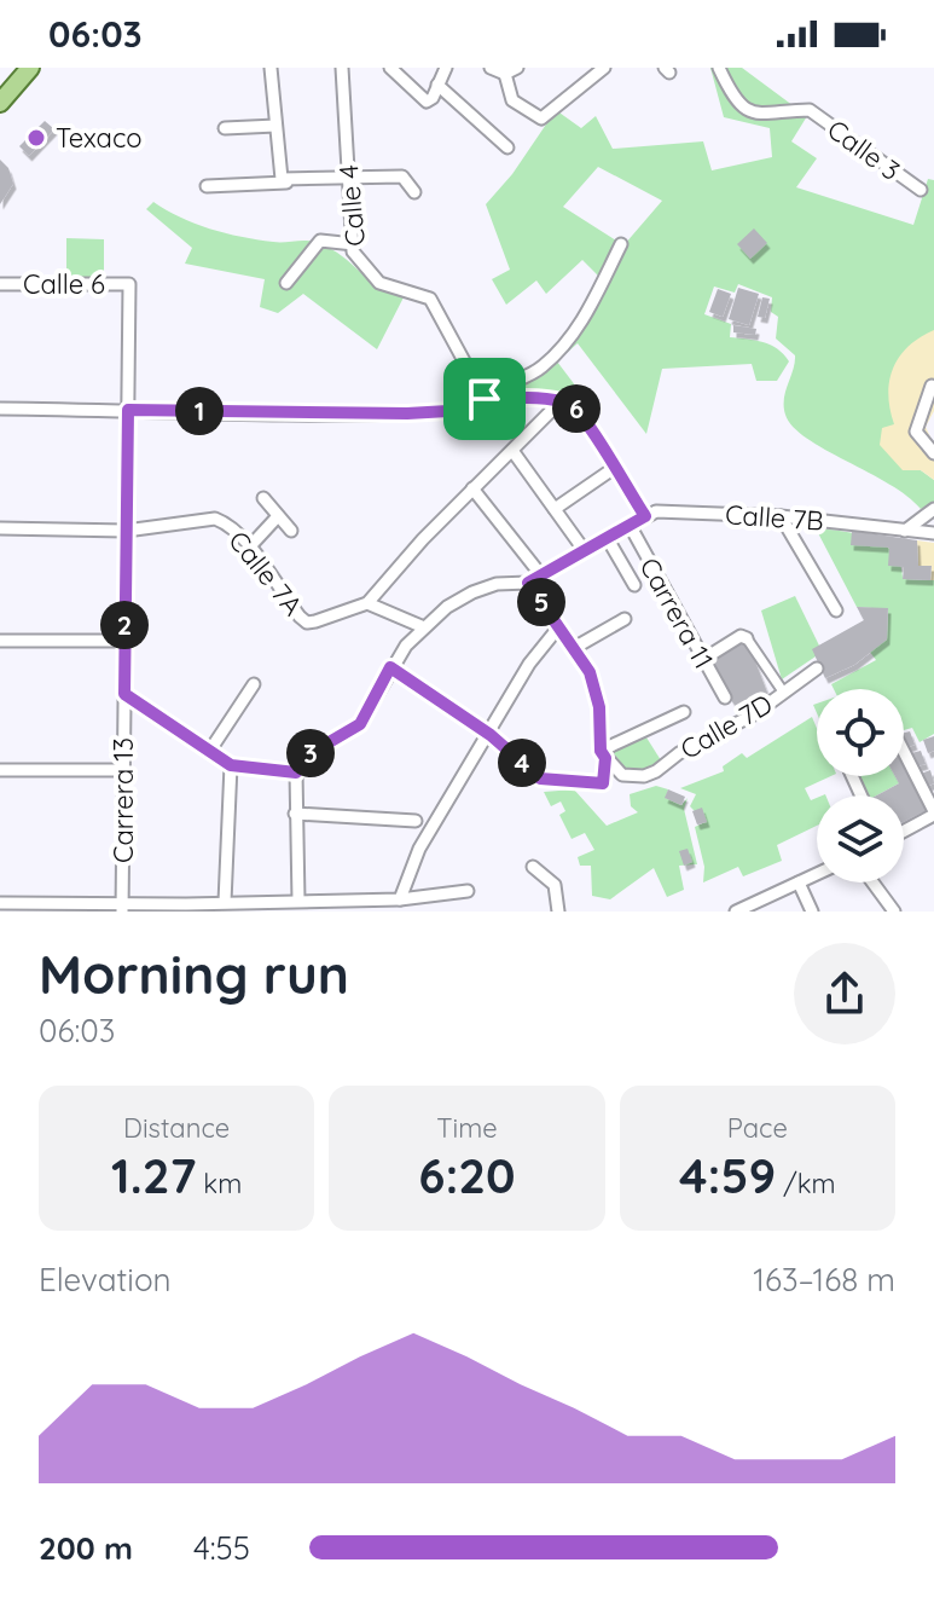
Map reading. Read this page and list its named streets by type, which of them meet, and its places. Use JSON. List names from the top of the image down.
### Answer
{
  "streets": {
    "street": [
      "Calle 3",
      "Calle 4",
      "Calle 6",
      "Calle 7B",
      "Calle 7A",
      "Carrera 11",
      "Calle 7D",
      "Carrera 13"
    ]
  },
  "crossings": [
    ["Calle 6", "Carrera 13"],
    ["Calle 7B", "Carrera 11"],
    ["Calle 7A", "Carrera 11"],
    ["Calle 7A", "Carrera 13"]
  ],
  "places": ["Texaco"],
  "page": {
    "status": "06:03",
    "pins": [
      "6",
      "1",
      "5",
      "2",
      "3",
      "4"
    ],
    "heading": ["Morning run", "06:03"],
    "stats": [
      ["Distance", "1.27 km"],
      ["Time", "6:20"],
      ["Pace", "4:59 /km"]
    ],
    "chart": ["Elevation", "163–168 m"],
    "list": [
      {
        "name": "200 m",
        "note": "4:55"
      }
    ]
  }
}
